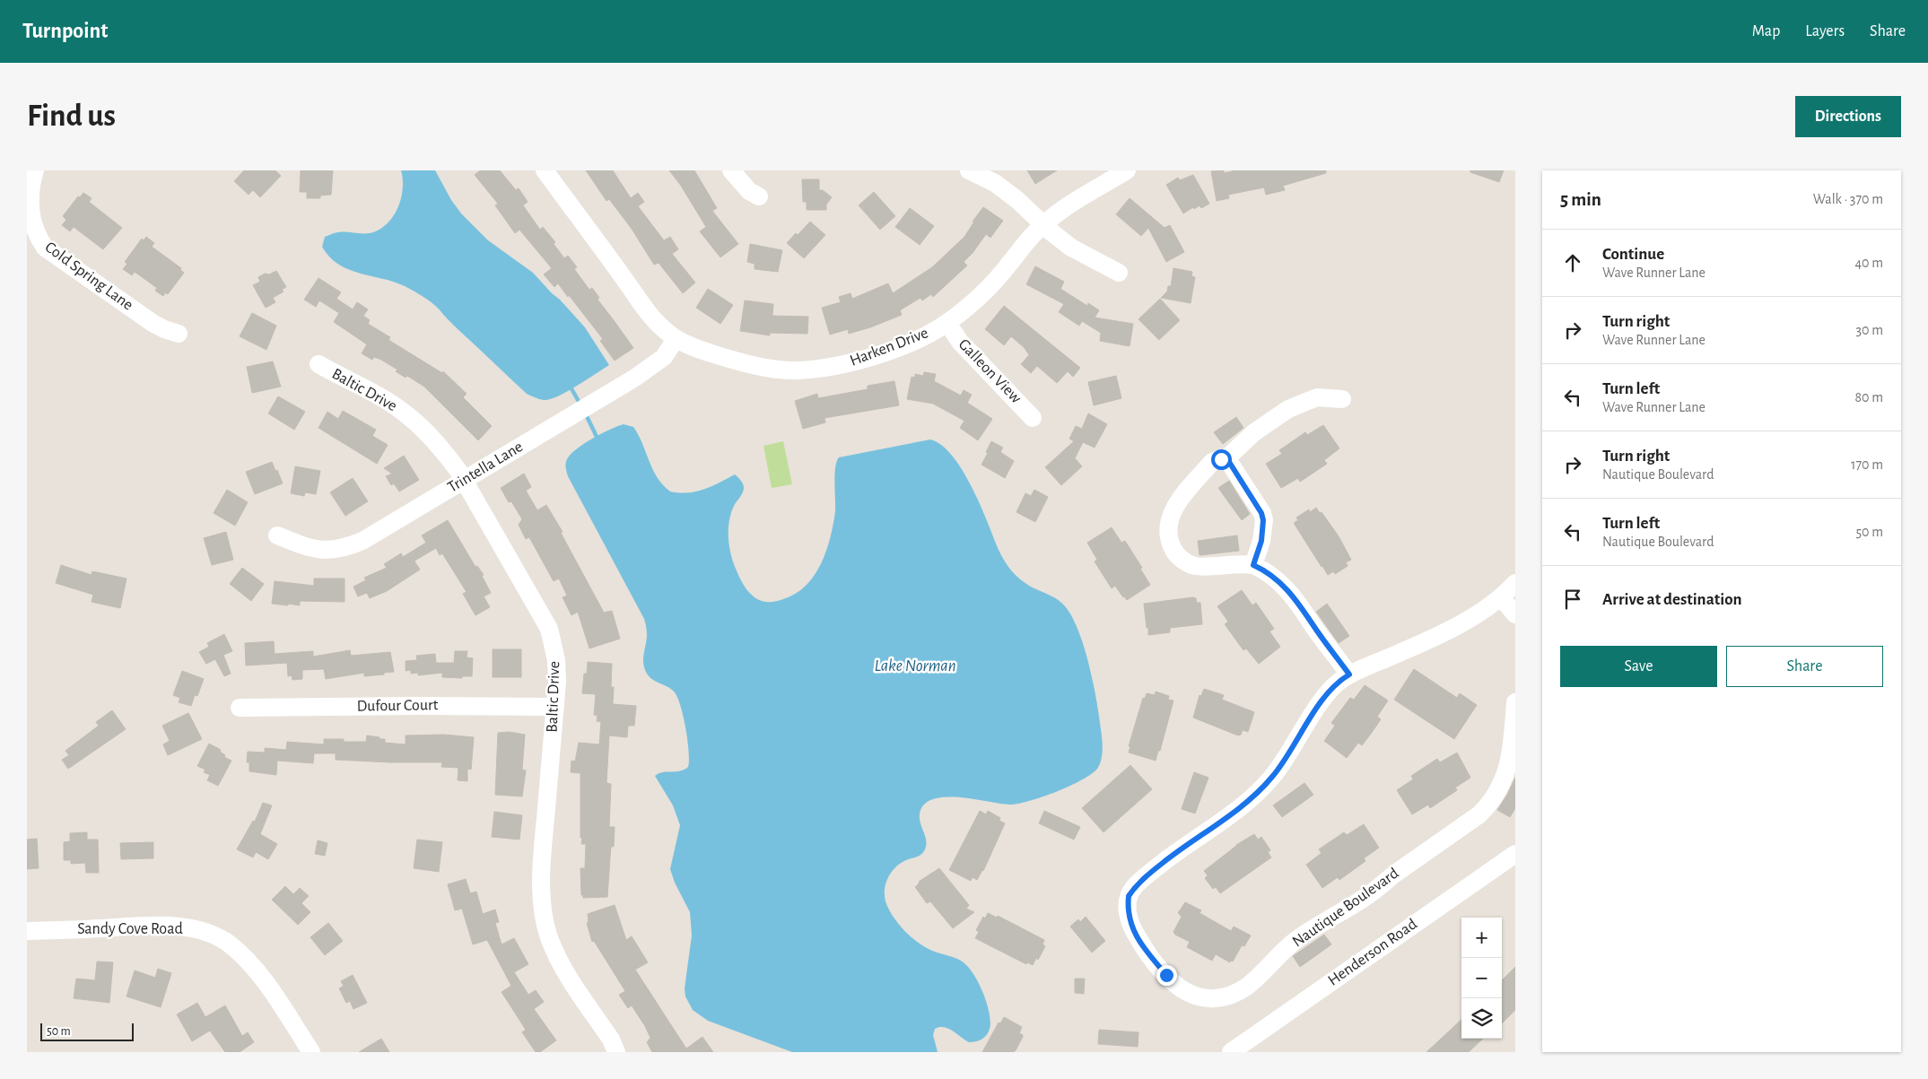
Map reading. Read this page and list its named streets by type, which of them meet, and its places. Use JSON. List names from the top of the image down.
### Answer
{
  "streets": {
    "street": [
      "Cold Spring Lane",
      "Harken Drive",
      "Galleon View",
      "Baltic Drive",
      "Trintella Lane",
      "Dufour Court",
      "Nautique Boulevard",
      "Sandy Cove Road",
      "Henderson Road"
    ]
  },
  "crossings": [
    ["Harken Drive", "Galleon View"],
    ["Harken Drive", "Trintella Lane"],
    ["Baltic Drive", "Trintella Lane"],
    ["Baltic Drive", "Dufour Court"]
  ],
  "water": ["Lake Norman"],
  "scale_bar": "50 m",
  "page": {
    "header": "Turnpoint",
    "nav": ["Map", "Layers", "Share"],
    "buttons": [
      "Directions",
      ["Save", "Share"]
    ],
    "title": "Find us",
    "heading": ["5 min", "Walk · 370 m"],
    "list": [
      ["Continue", "Wave Runner Lane", "40 m"],
      ["Turn right", "Wave Runner Lane", "30 m"],
      ["Turn left", "Wave Runner Lane", "80 m"],
      ["Turn right", "Nautique Boulevard", "170 m"],
      ["Turn left", "Nautique Boulevard", "50 m"],
      "Arrive at destination"
    ],
    "map_buttons": ["+", "−"],
    "scale": "50 m"
  }
}
